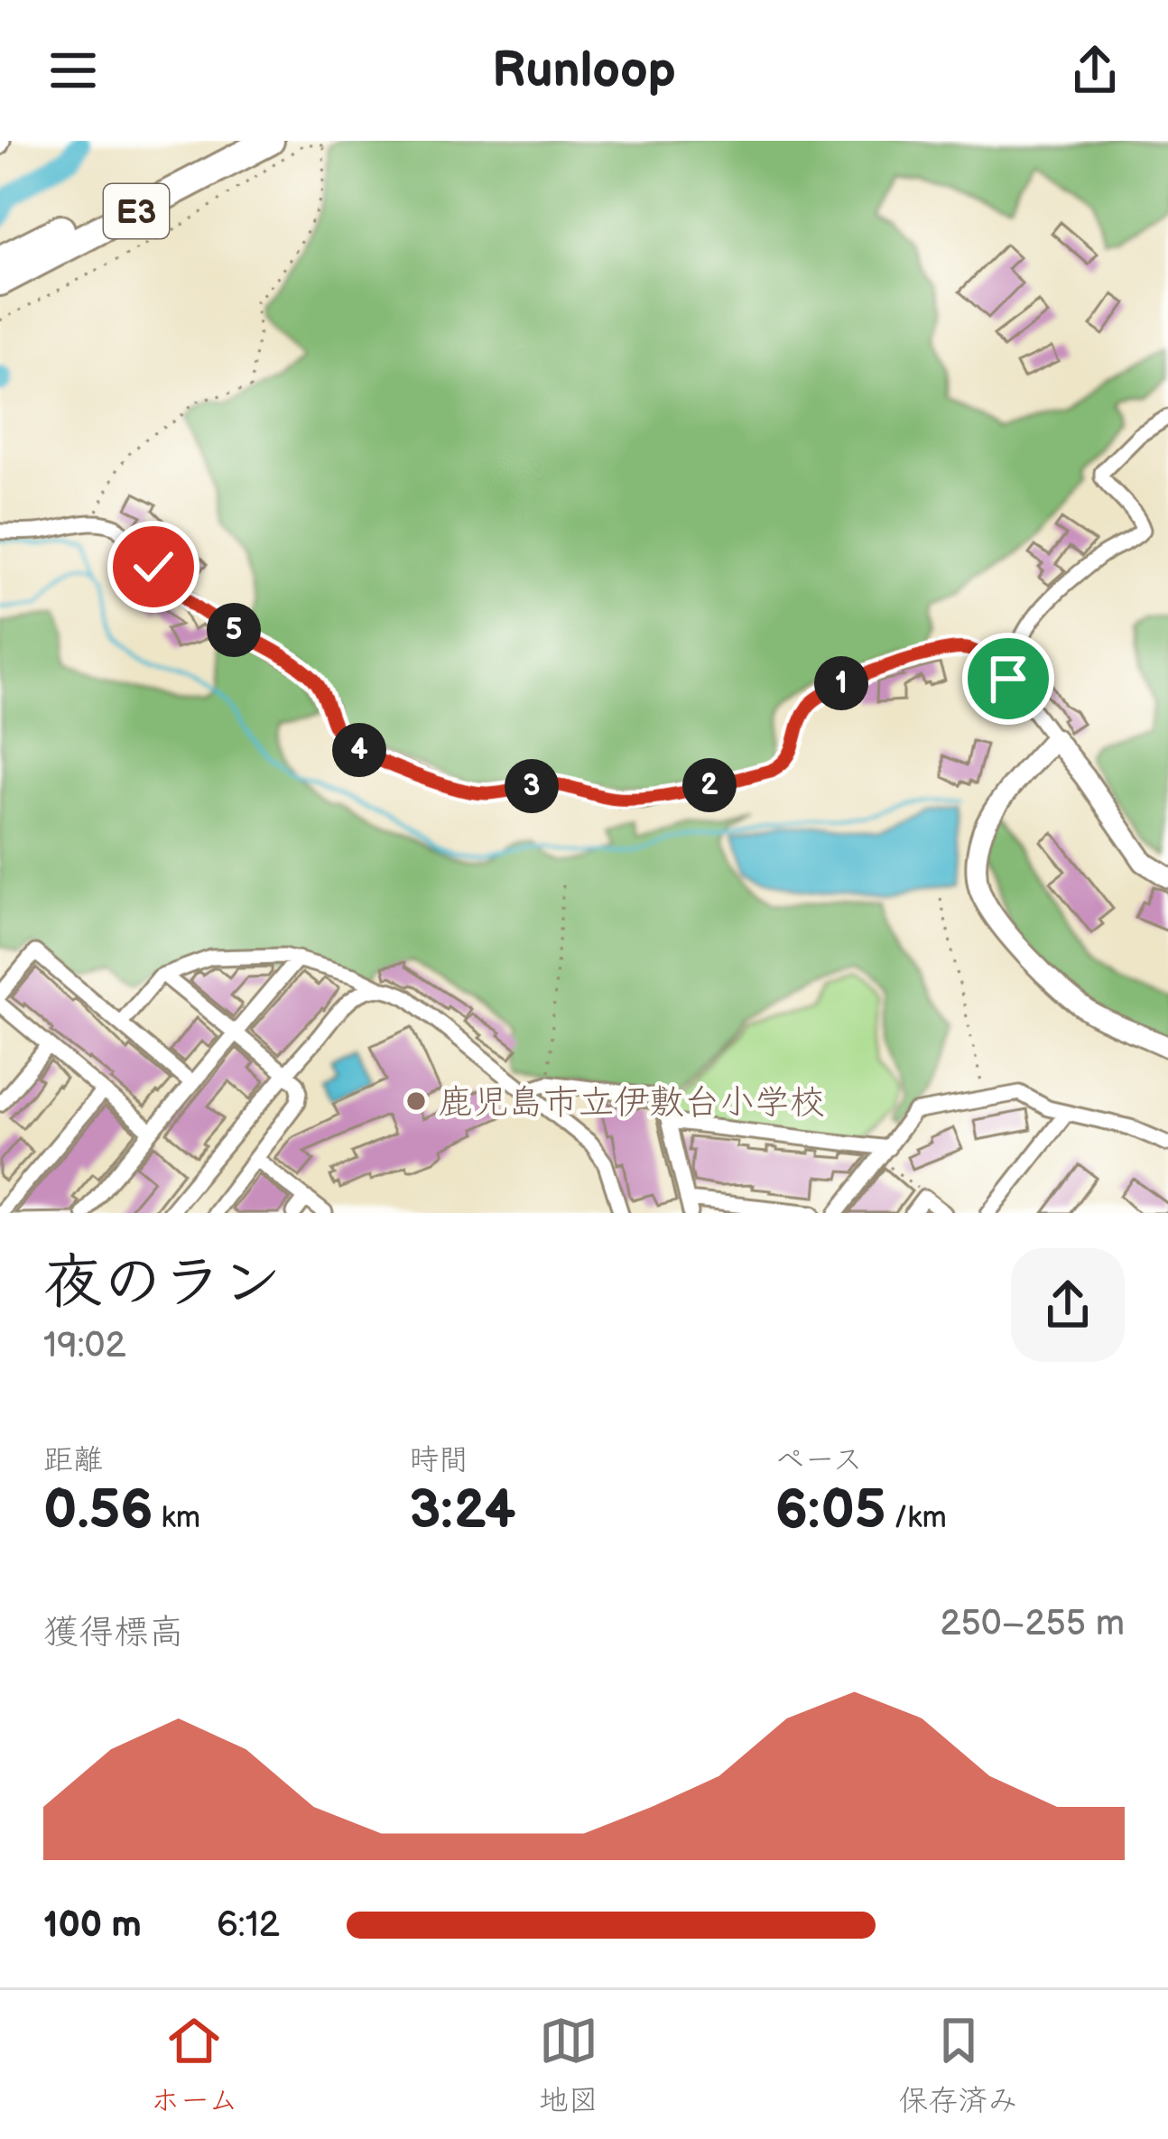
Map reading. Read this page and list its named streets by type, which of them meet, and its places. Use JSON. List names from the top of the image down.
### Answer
{
  "streets": {
    "highway": ["E3"]
  },
  "places": ["鹿児島市立伊敷台小学校"],
  "page": {
    "header": "Runloop",
    "pins": [
      "5",
      "1",
      "4",
      "2",
      "3"
    ],
    "heading": ["夜のラン", "19:02"],
    "stats": [
      ["距離", "0.56 km"],
      ["時間", "3:24"],
      ["ペース", "6:05 /km"]
    ],
    "chart": ["獲得標高", "250–255 m"],
    "list": [
      {
        "name": "100 m",
        "note": "6:12"
      }
    ],
    "tabs": ["ホーム", "地図", "保存済み"]
  }
}
